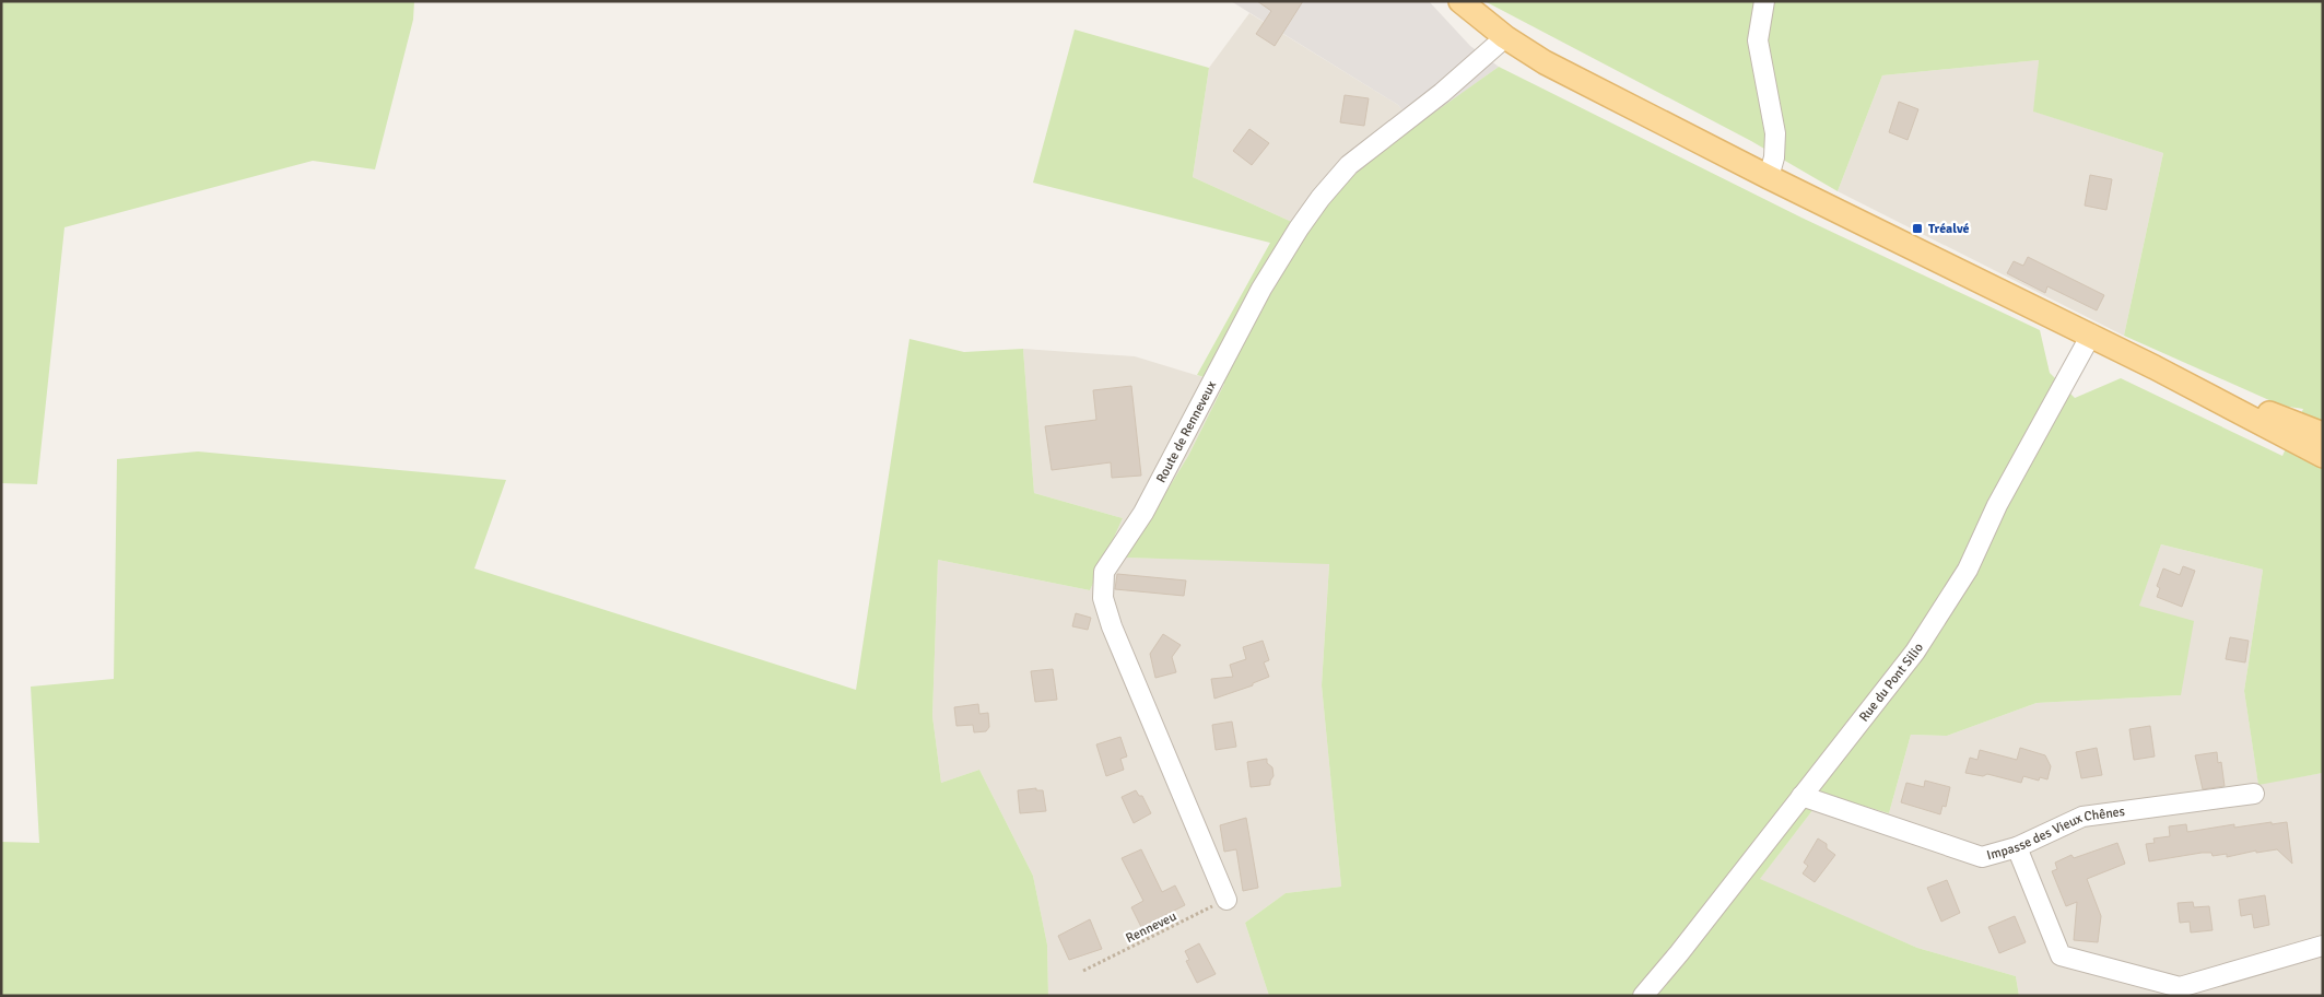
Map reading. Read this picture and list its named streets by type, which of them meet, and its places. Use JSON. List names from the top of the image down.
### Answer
{
  "streets": {
    "street": ["Route de Renneveux", "Rue du Pont Silio", "Impasse des Vieux Chênes"],
    "path": ["Renneveu"]
  },
  "crossings": [
    ["Route de Renneveux", "Renneveu"],
    ["Rue du Pont Silio", "Impasse des Vieux Chênes"]
  ],
  "places": {
    "transit": ["Tréalvé"]
  }
}
